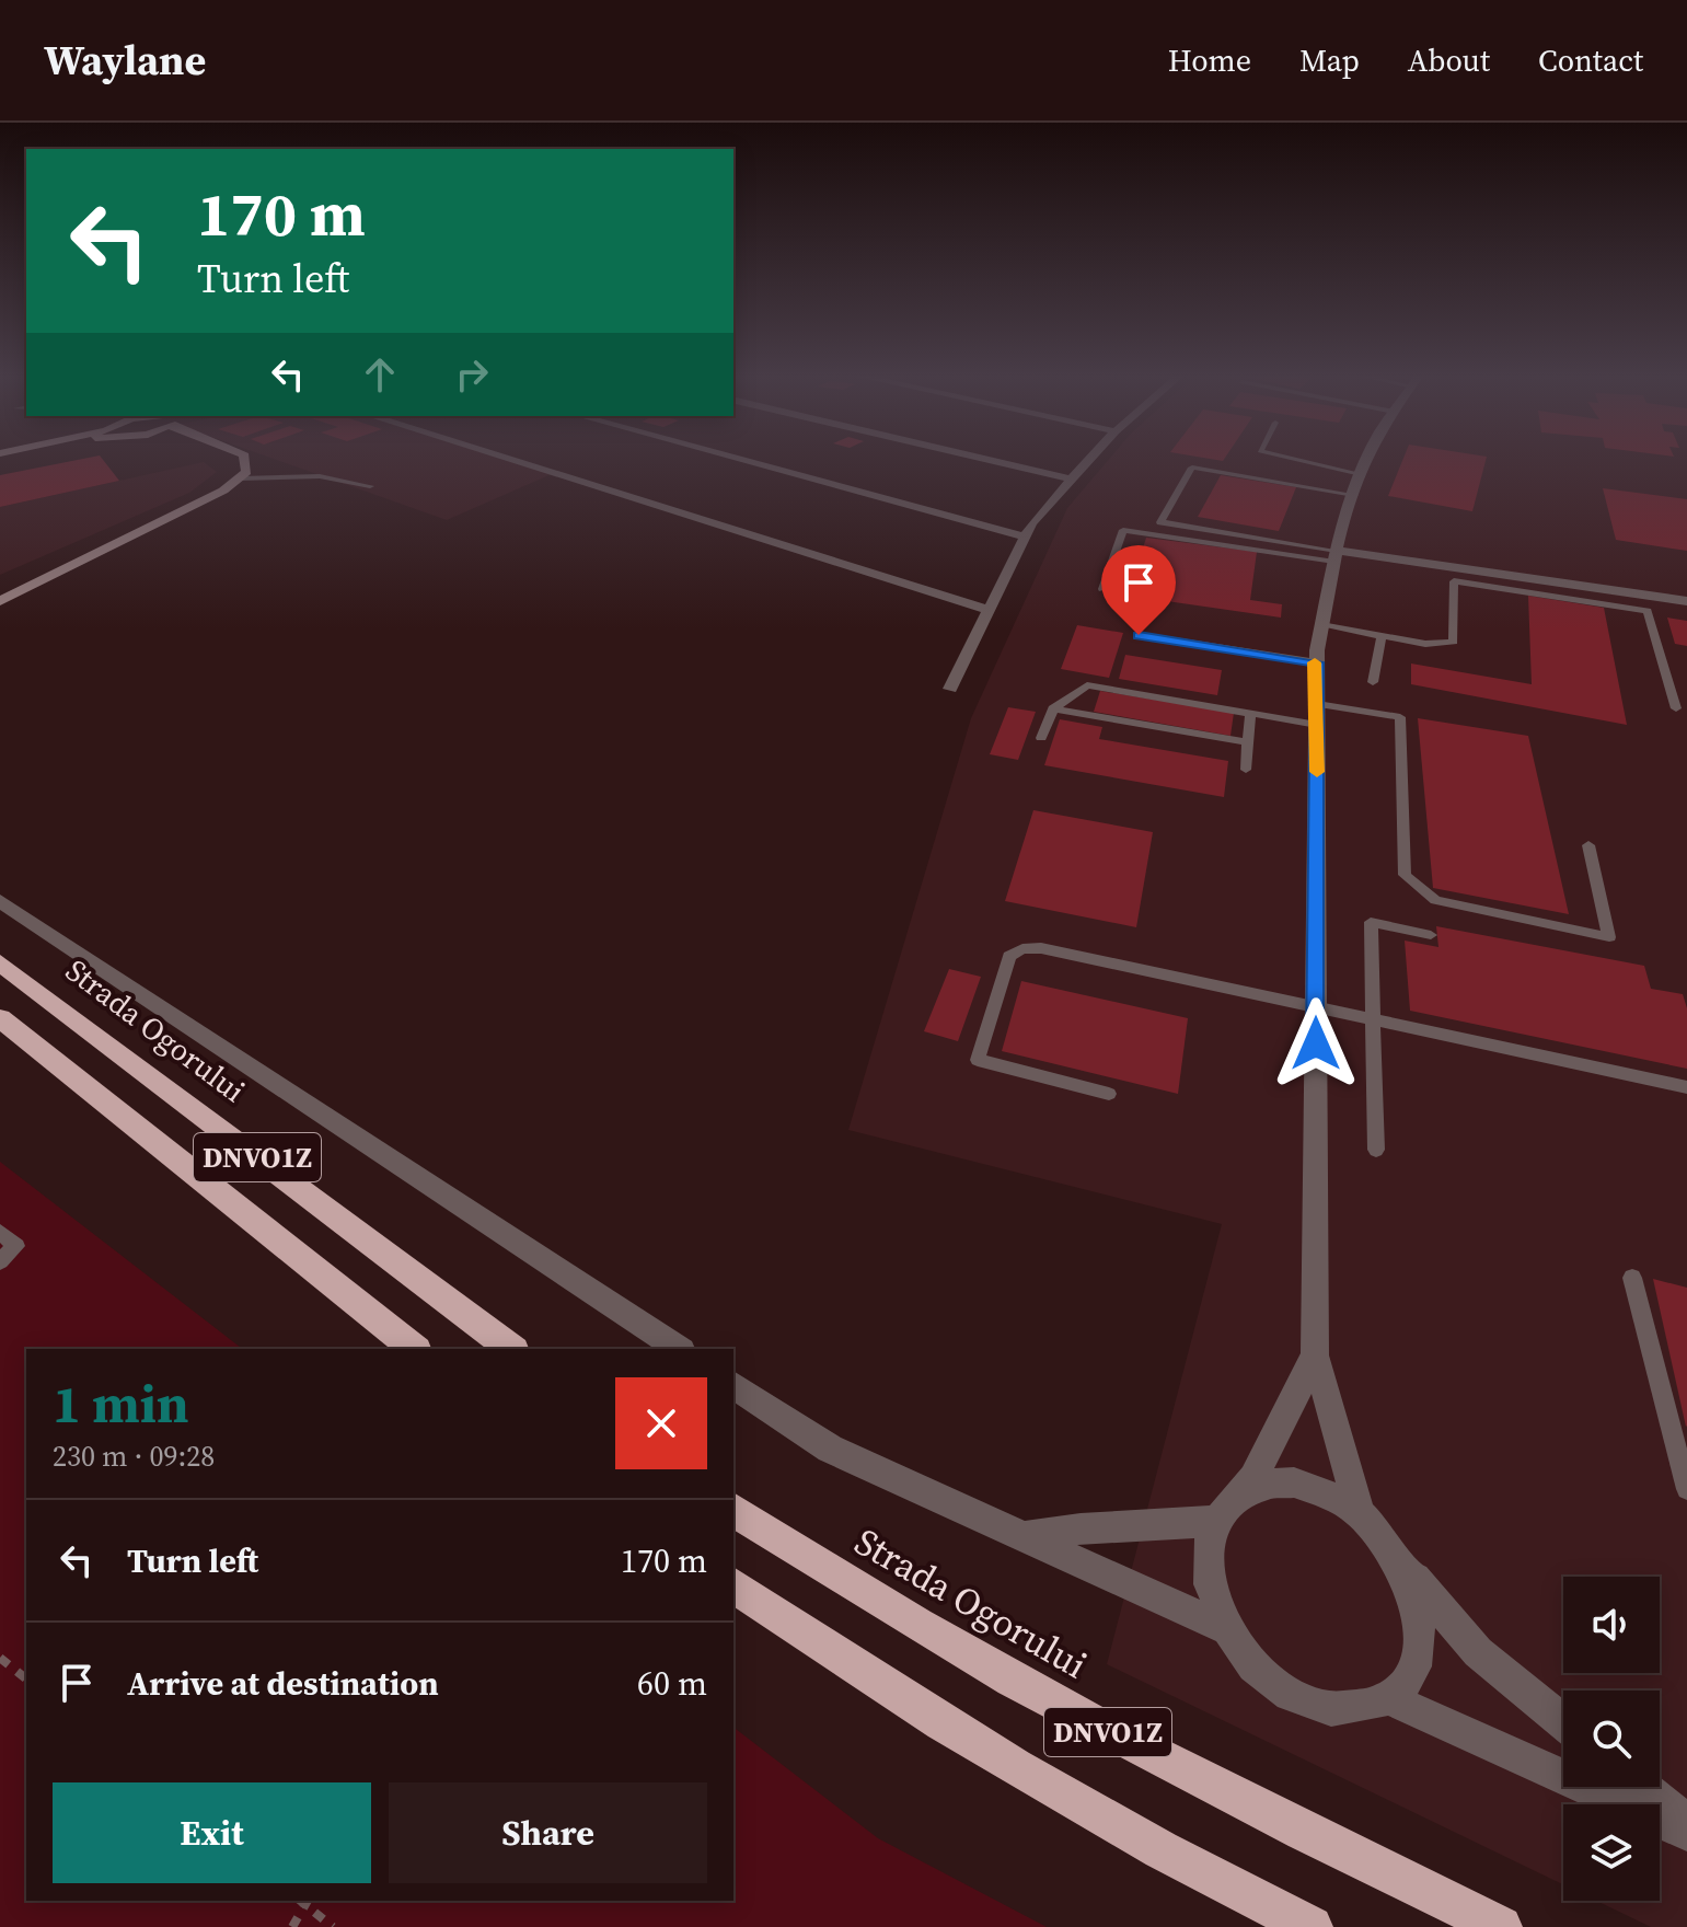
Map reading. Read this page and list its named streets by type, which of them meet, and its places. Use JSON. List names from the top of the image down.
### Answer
{
  "streets": {
    "highway": ["Strada Ogorului", "DNVO1Z"]
  },
  "page": {
    "header": "Waylane",
    "nav": [
      "Home",
      "Map",
      "About",
      "Contact"
    ],
    "turn": ["170 m", "Turn left"],
    "heading": ["1 min", "230 m · 09:28"],
    "list": [
      {
        "name": "Turn left",
        "value": "170 m"
      },
      {
        "name": "Arrive at destination",
        "value": "60 m"
      }
    ],
    "buttons": ["Exit", "Share"]
  }
}
